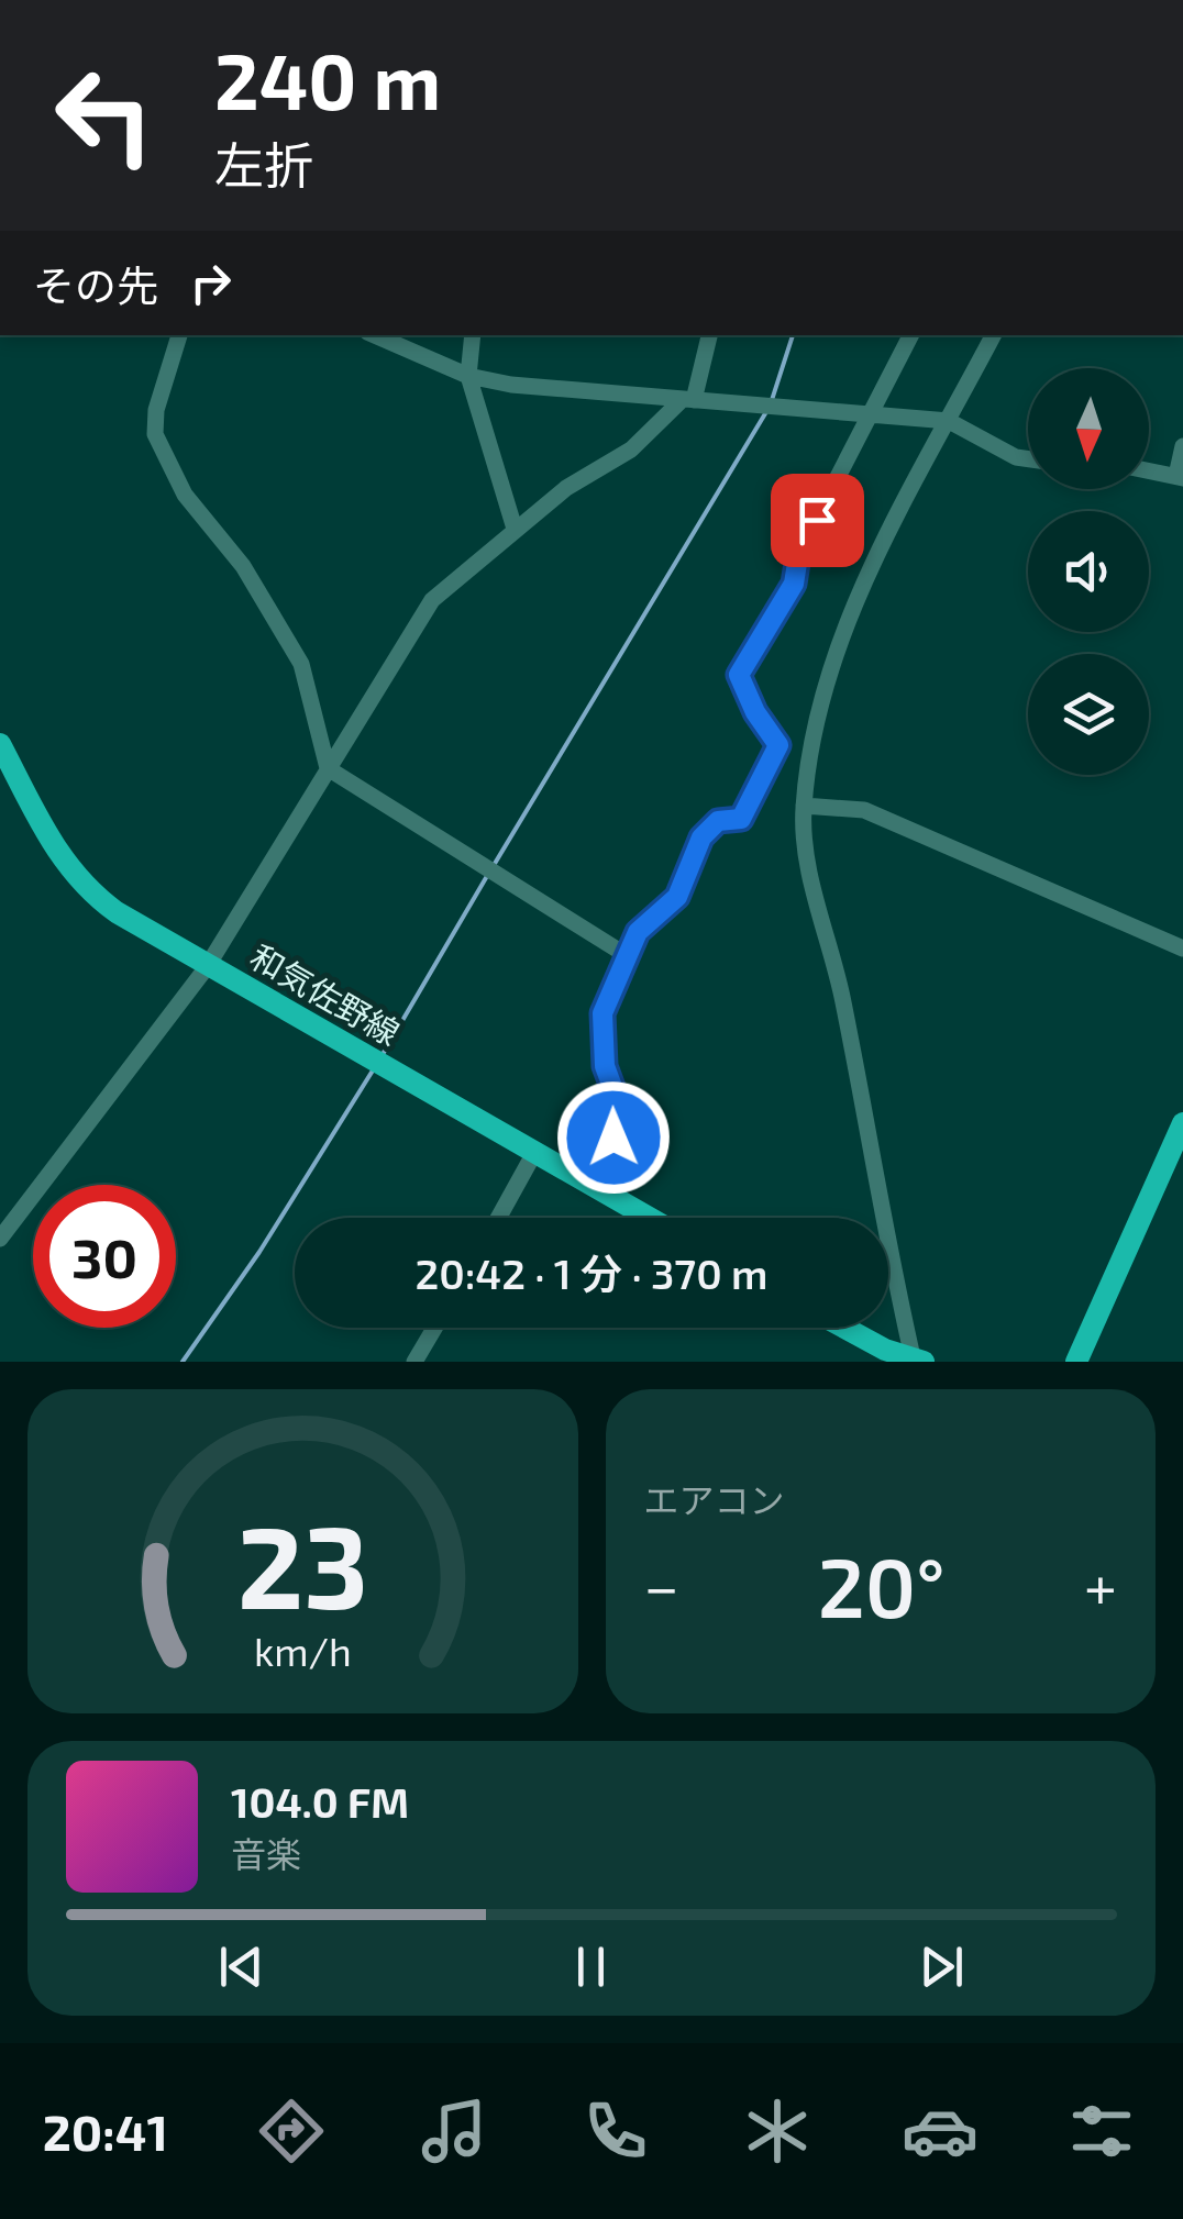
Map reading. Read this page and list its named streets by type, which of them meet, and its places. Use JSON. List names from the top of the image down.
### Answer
{
  "streets": {
    "main road": ["和気佐野線"]
  },
  "north": "bottom",
  "page": {
    "turn": ["240 m", "左折"],
    "then": "その先",
    "limit": "30",
    "trip": "20:42 · 1 分 · 370 m",
    "tile": "エアコン",
    "heat": ["−", "20°", "+"],
    "song": ["104.0 FM", "音楽"],
    "tabs": "20:41",
    "gauge": ["23", "km/h"]
  }
}
